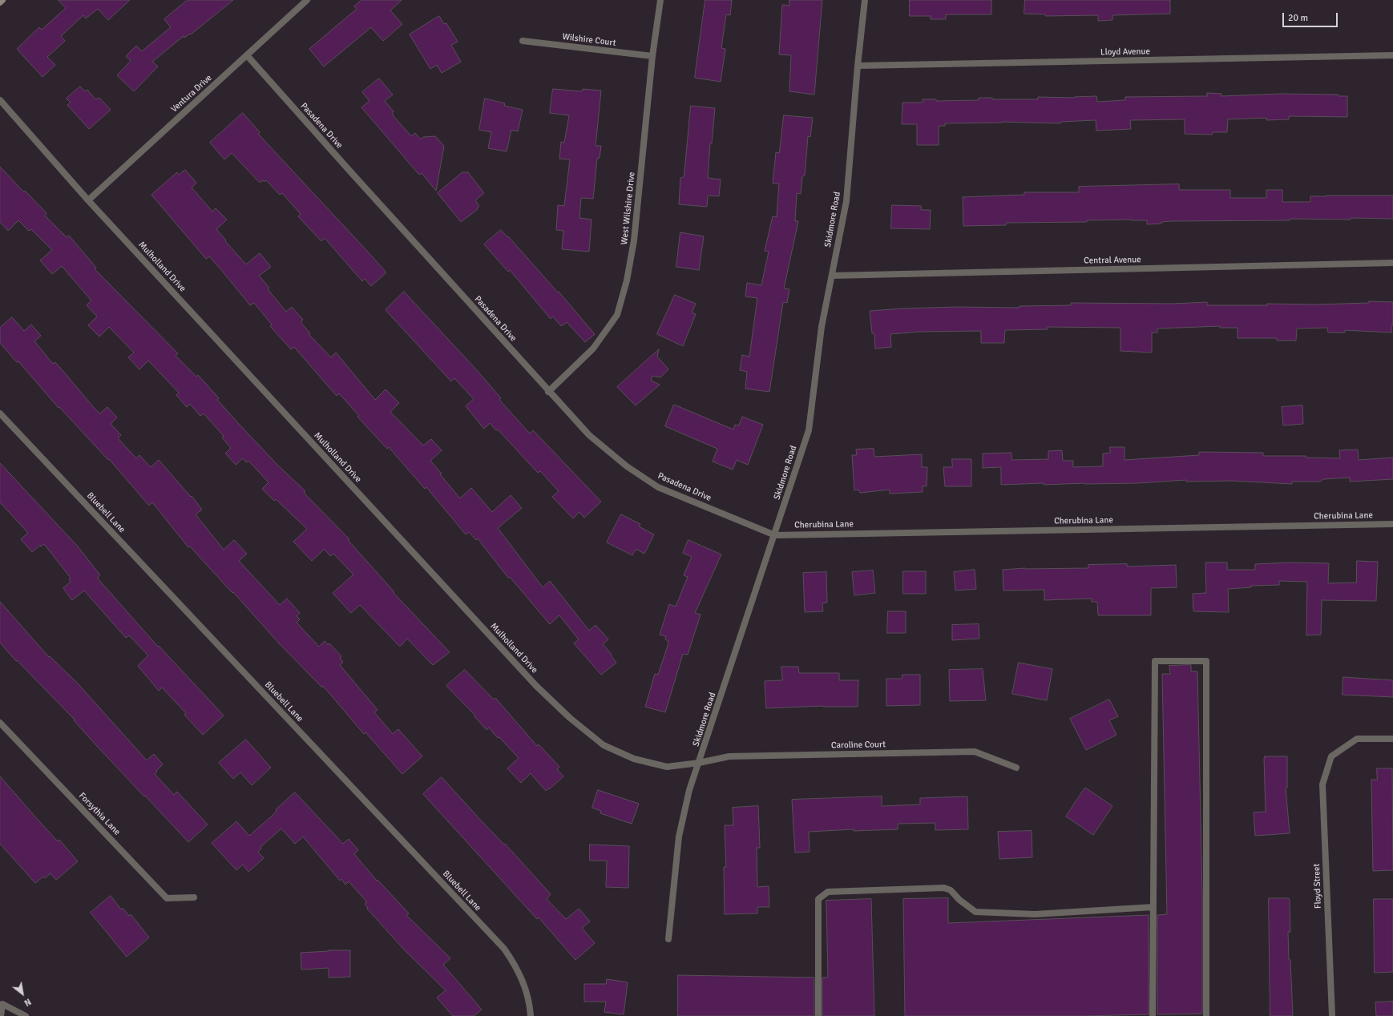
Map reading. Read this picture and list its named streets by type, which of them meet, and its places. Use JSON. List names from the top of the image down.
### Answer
{
  "streets": {
    "street": [
      "Wilshire Court",
      "Lloyd Avenue",
      "Ventura Drive",
      "Pasadena Drive",
      "West Wilshire Drive",
      "Skidmore Road",
      "Central Avenue",
      "Mulholland Drive",
      "Bluebell Lane",
      "Cherubina Lane",
      "Caroline Court",
      "Forsythia Lane",
      "Floyd Street"
    ]
  },
  "crossings": [
    ["Wilshire Court", "West Wilshire Drive"],
    ["Lloyd Avenue", "Skidmore Road"],
    ["Ventura Drive", "Pasadena Drive"],
    ["Ventura Drive", "Mulholland Drive"],
    ["Pasadena Drive", "West Wilshire Drive"],
    ["Pasadena Drive", "Skidmore Road"],
    ["Pasadena Drive", "Cherubina Lane"],
    ["Skidmore Road", "Central Avenue"],
    ["Skidmore Road", "Mulholland Drive"],
    ["Skidmore Road", "Cherubina Lane"],
    ["Skidmore Road", "Caroline Court"],
    ["Mulholland Drive", "Caroline Court"]
  ],
  "scale_bar": "20 m",
  "north": "bottom right"
}
